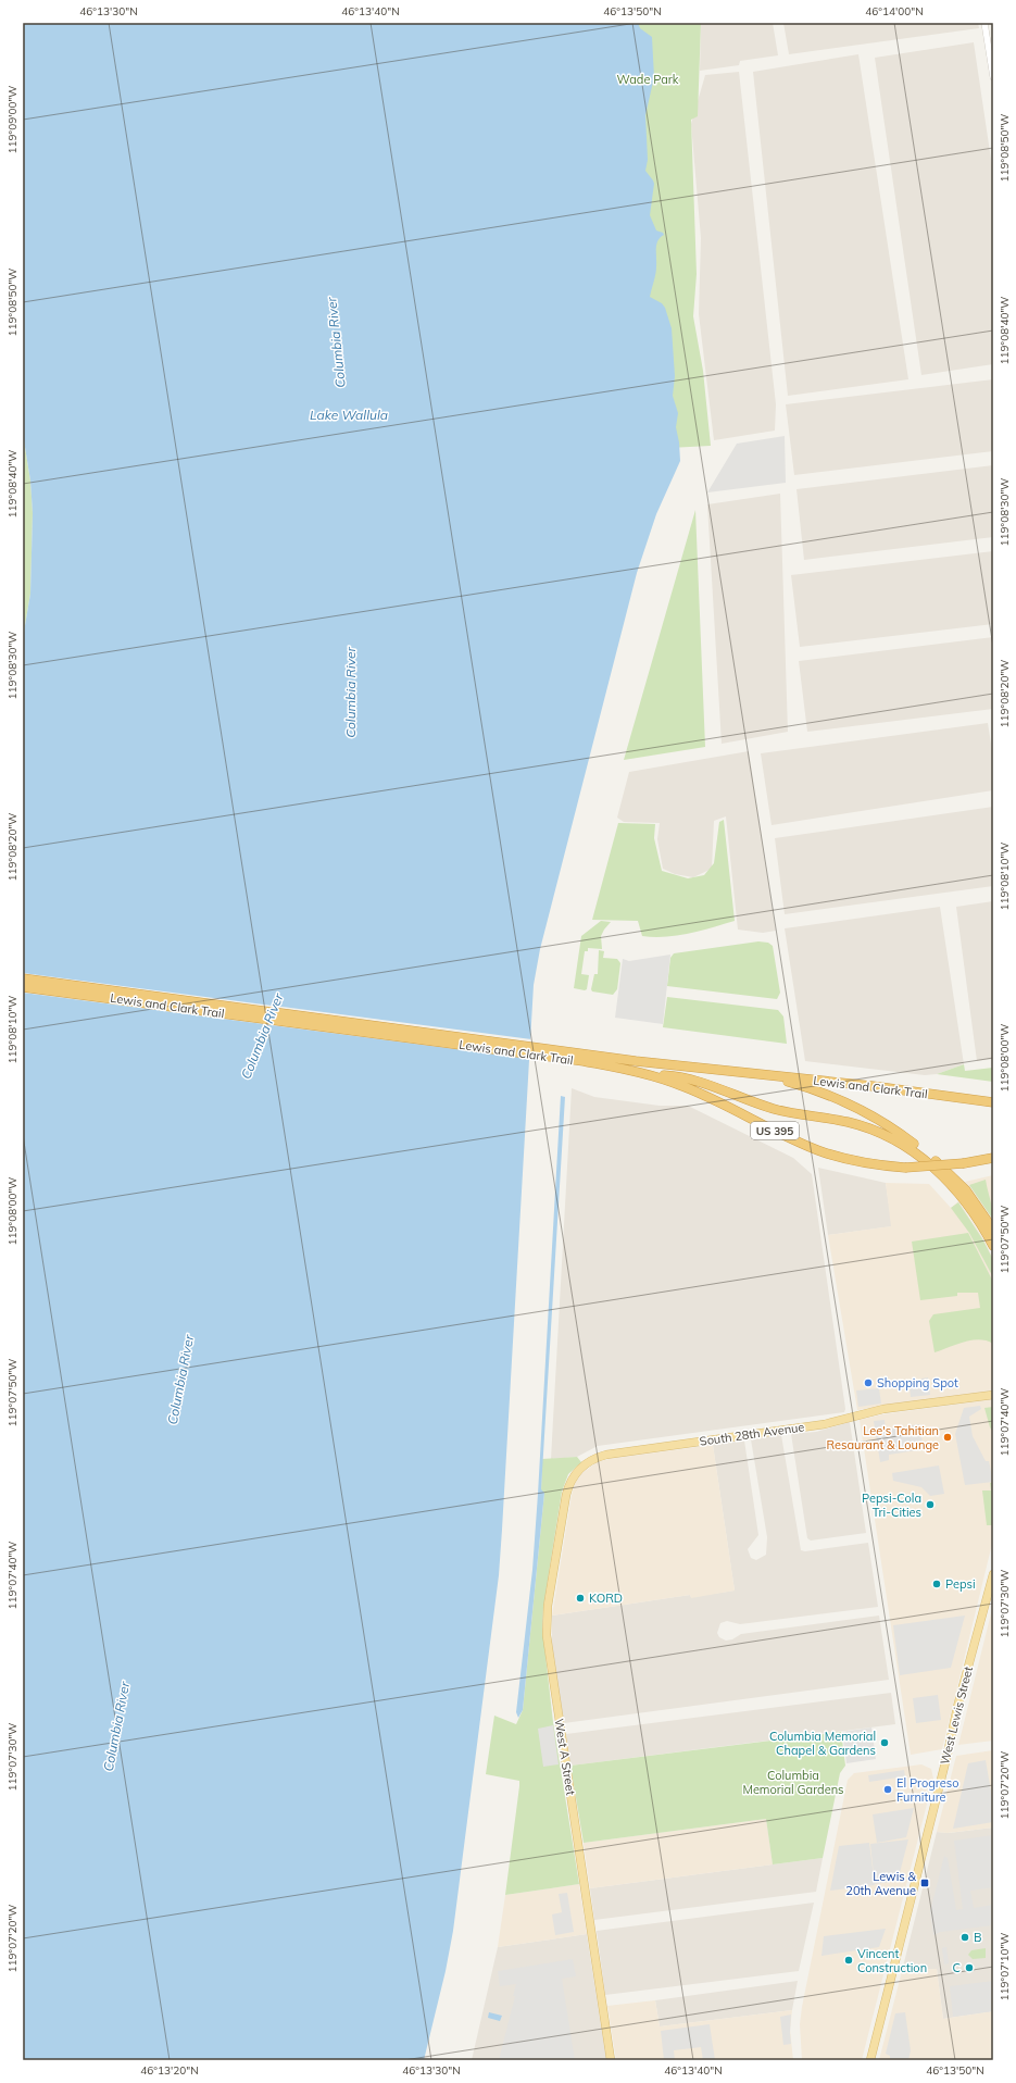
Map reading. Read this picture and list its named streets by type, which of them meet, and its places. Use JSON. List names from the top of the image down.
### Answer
{
  "streets": {
    "highway": ["Lewis and Clark Trail", "US 395"],
    "main road": ["South 28th Avenue", "West Lewis Street", "West A Street"]
  },
  "crossings": [
    ["South 28th Avenue", "West A Street"]
  ],
  "water": ["Columbia River", "Lake Wallula"],
  "parks": ["Wade Park", "Columbia Memorial Gardens"],
  "places": {
    "other": [
      "Shopping Spot",
      "Lee's Tahitian Resaurant & Lounge",
      "Pepsi-Cola Tri-Cities",
      "Pepsi",
      "KORD",
      "Columbia Memorial Chapel & Gardens",
      "El Progreso Furniture",
      "B",
      "Vincent Construction",
      "C"
    ],
    "transit": ["Lewis & 20th Avenue"]
  },
  "coordinates": [
    "46°13'30\"N",
    "46°13'40\"N",
    "46°13'50\"N",
    "46°14'00\"N",
    "119°09'00\"W",
    "119°08'50\"W",
    "119°08'40\"W",
    "119°08'30\"W",
    "119°08'20\"W",
    "119°08'10\"W",
    "119°08'00\"W",
    "119°07'50\"W",
    "119°07'40\"W",
    "119°07'30\"W",
    "119°07'20\"W",
    "119°07'10\"W",
    "46°13'20\"N"
  ]
}
